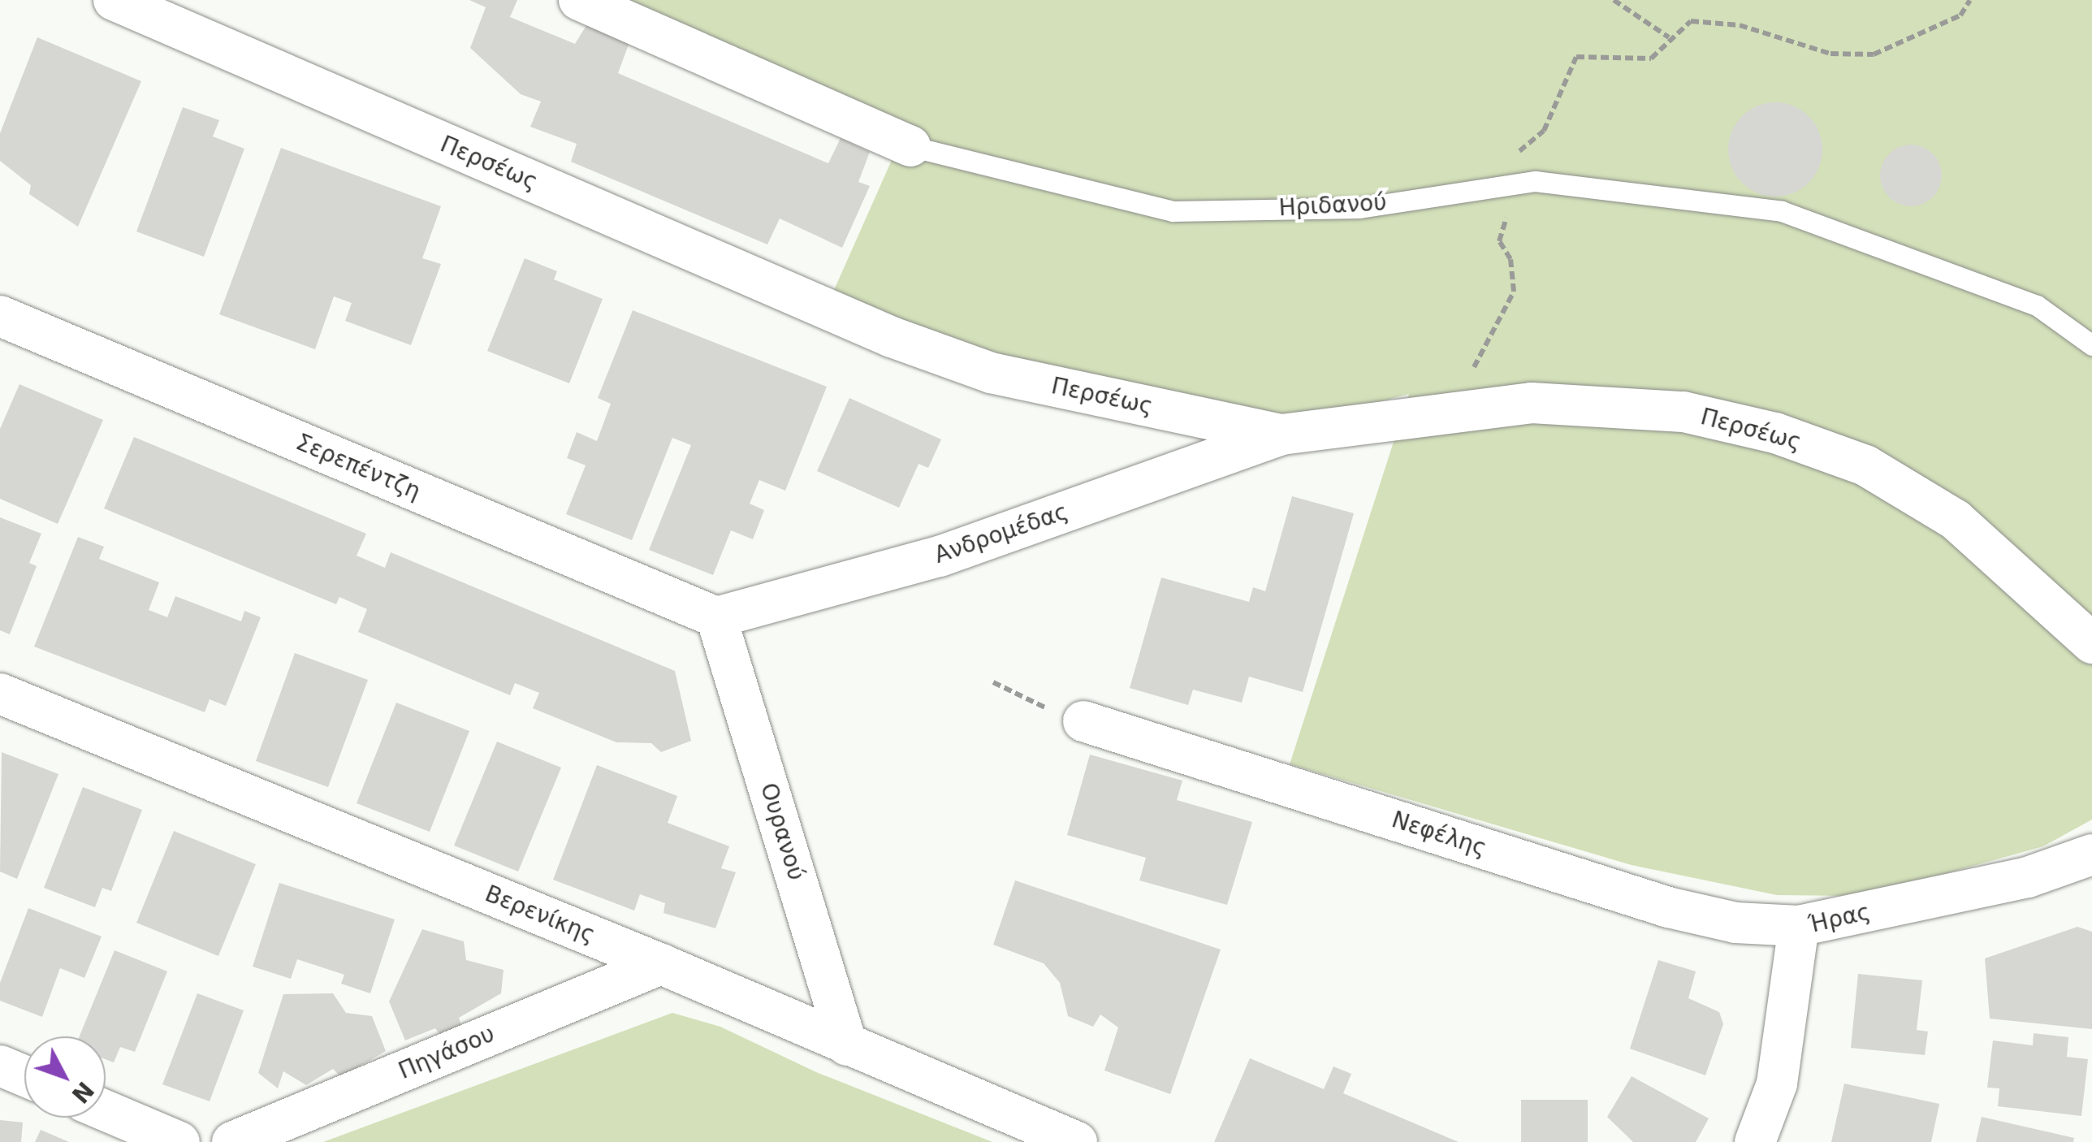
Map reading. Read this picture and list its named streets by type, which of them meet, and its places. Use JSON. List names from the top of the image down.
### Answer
{
  "streets": {
    "street": [
      "Περσέως",
      "Ηριδανού",
      "Σερεπέντζη",
      "Ανδρομέδας",
      "Ουρανού",
      "Νεφέλης",
      "Βερενίκης",
      "Ήρας",
      "Πηγάσου"
    ]
  },
  "crossings": [
    ["Περσέως", "Ανδρομέδας"],
    ["Σερεπέντζη", "Ανδρομέδας"],
    ["Σερεπέντζη", "Ουρανού"],
    ["Ανδρομέδας", "Ουρανού"],
    ["Ουρανού", "Βερενίκης"],
    ["Νεφέλης", "Ήρας"],
    ["Βερενίκης", "Πηγάσου"]
  ],
  "north": "bottom right"
}
